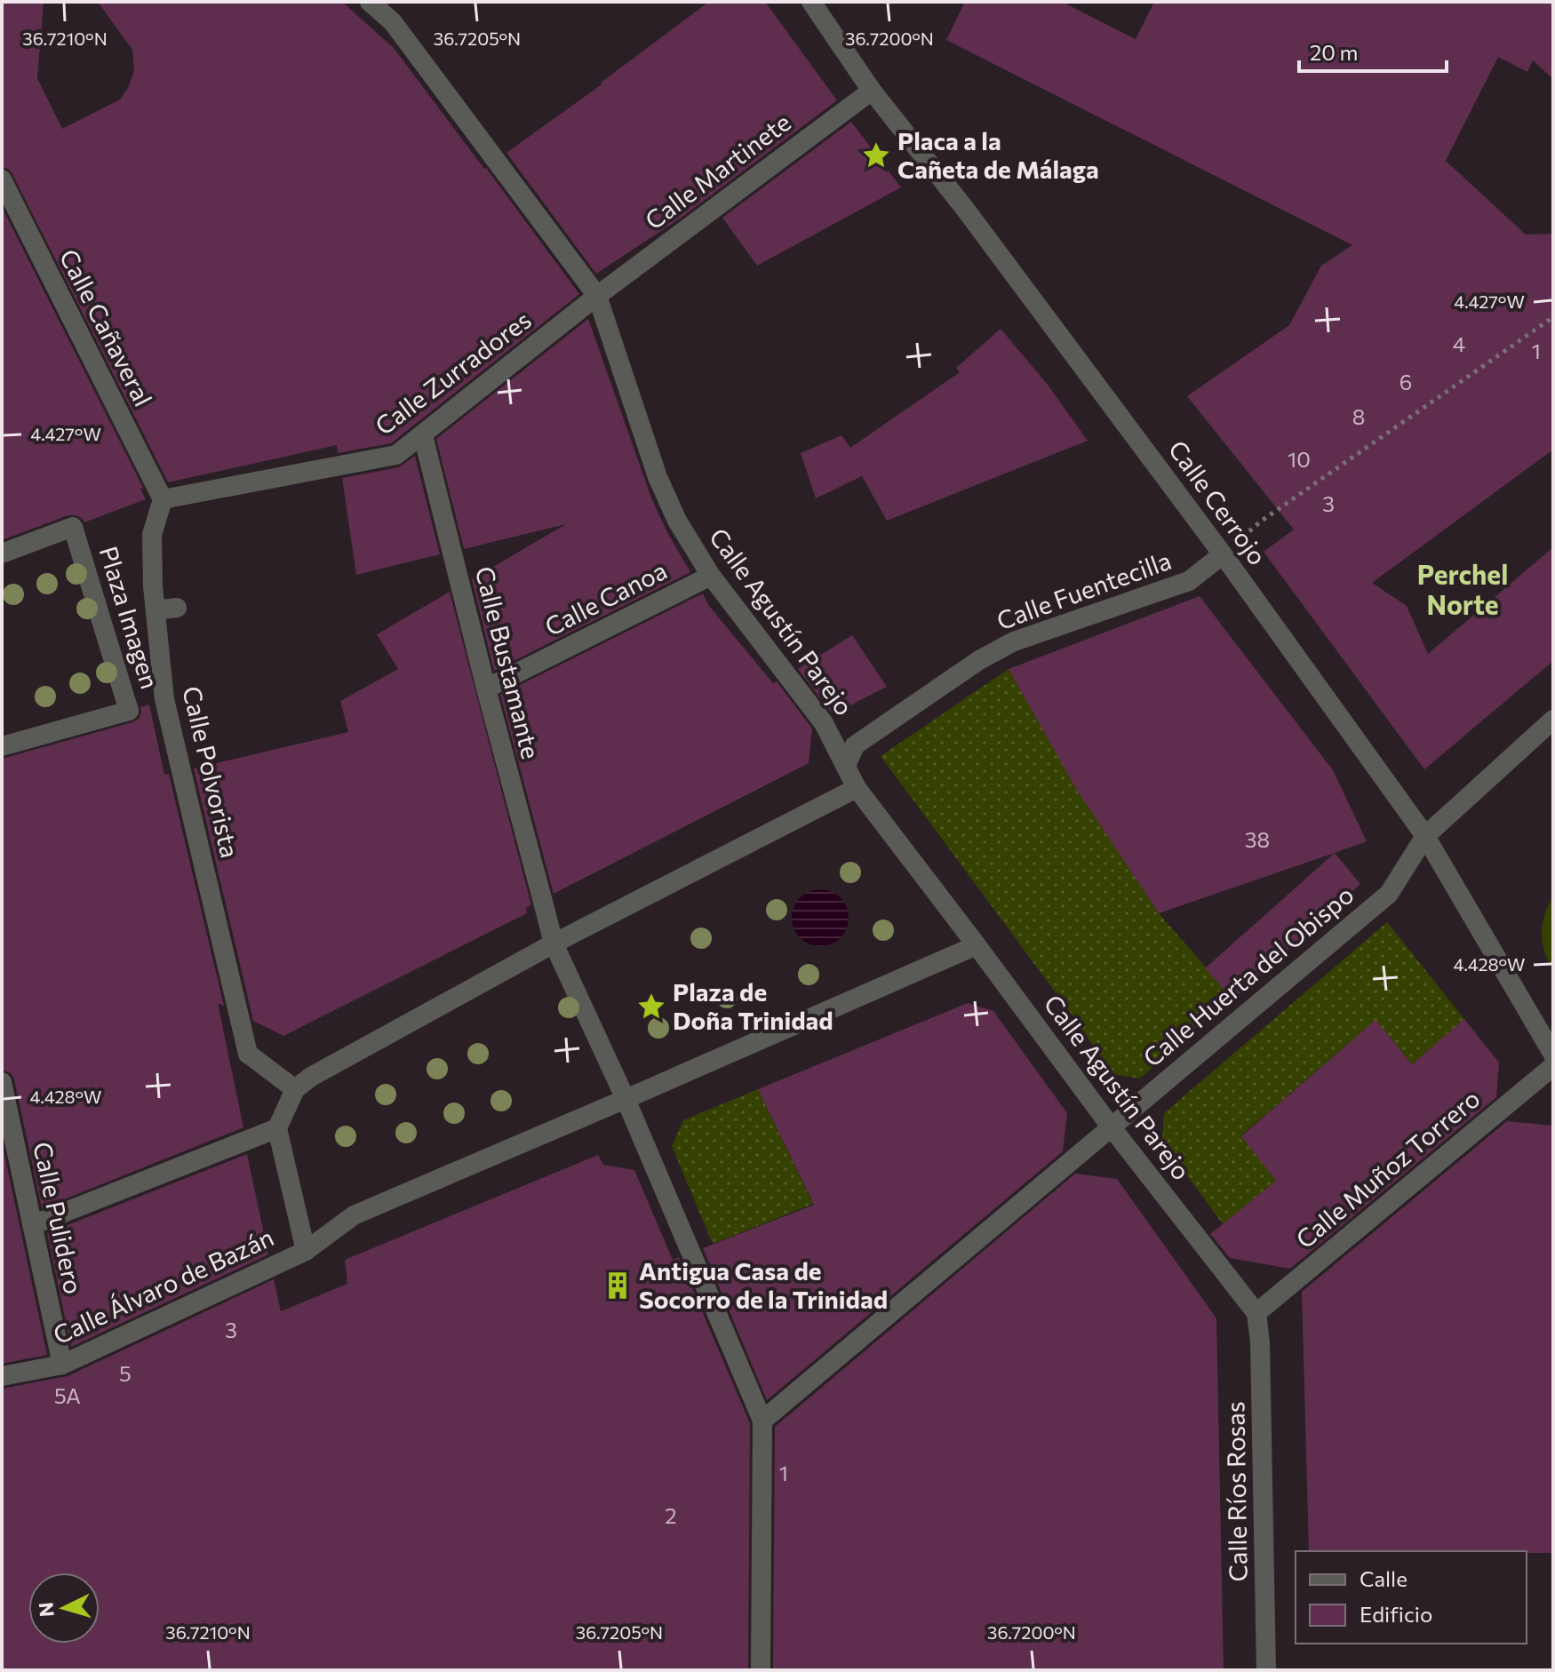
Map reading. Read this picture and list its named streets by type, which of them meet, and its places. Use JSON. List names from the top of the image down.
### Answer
{
  "streets": {
    "street": [
      "Calle Martinete",
      "Calle Cañaveral",
      "Calle Zurradores",
      "Calle Cerrojo",
      "Calle Fuentecilla",
      "Calle Canoa",
      "Plaza Imagen",
      "Calle Agustín Parejo",
      "Calle Bustamante",
      "Calle Polvorista",
      "Calle Huerta del Obispo",
      "Calle Muñoz Torrero",
      "Calle Pulidero",
      "Calle Álvaro de Bazán",
      "Calle Ríos Rosas"
    ]
  },
  "crossings": [
    ["Calle Martinete", "Calle Zurradores"],
    ["Calle Martinete", "Calle Cerrojo"],
    ["Calle Martinete", "Calle Agustín Parejo"],
    ["Calle Cañaveral", "Calle Zurradores"],
    ["Calle Cañaveral", "Calle Polvorista"],
    ["Calle Zurradores", "Calle Agustín Parejo"],
    ["Calle Zurradores", "Calle Bustamante"],
    ["Calle Zurradores", "Calle Polvorista"],
    ["Calle Cerrojo", "Calle Fuentecilla"],
    ["Calle Cerrojo", "Calle Huerta del Obispo"],
    ["Calle Fuentecilla", "Calle Agustín Parejo"],
    ["Calle Canoa", "Calle Agustín Parejo"],
    ["Calle Canoa", "Calle Bustamante"],
    ["Calle Agustín Parejo", "Calle Huerta del Obispo"],
    ["Calle Agustín Parejo", "Calle Muñoz Torrero"],
    ["Calle Agustín Parejo", "Calle Ríos Rosas"],
    ["Calle Bustamante", "Calle Huerta del Obispo"],
    ["Calle Muñoz Torrero", "Calle Ríos Rosas"],
    ["Calle Pulidero", "Calle Álvaro de Bazán"]
  ],
  "districts": ["Perchel Norte"],
  "places": {
    "place": ["Placa a la Cañeta de Málaga", "Plaza de Doña Trinidad"],
    "building": ["Antigua Casa de Socorro de la Trinidad"]
  },
  "house_numbers": [
    "4",
    "1",
    "6",
    "8",
    "10",
    "3",
    "38",
    "3",
    "5",
    "5A",
    "1",
    "2"
  ],
  "legend": ["Calle", "Edificio"],
  "scale_bar": "20 m",
  "north": "left",
  "coordinates": [
    "36.7210°N",
    "36.7205°N",
    "36.7200°N",
    "4.427°W",
    "4.428°W"
  ]
}
